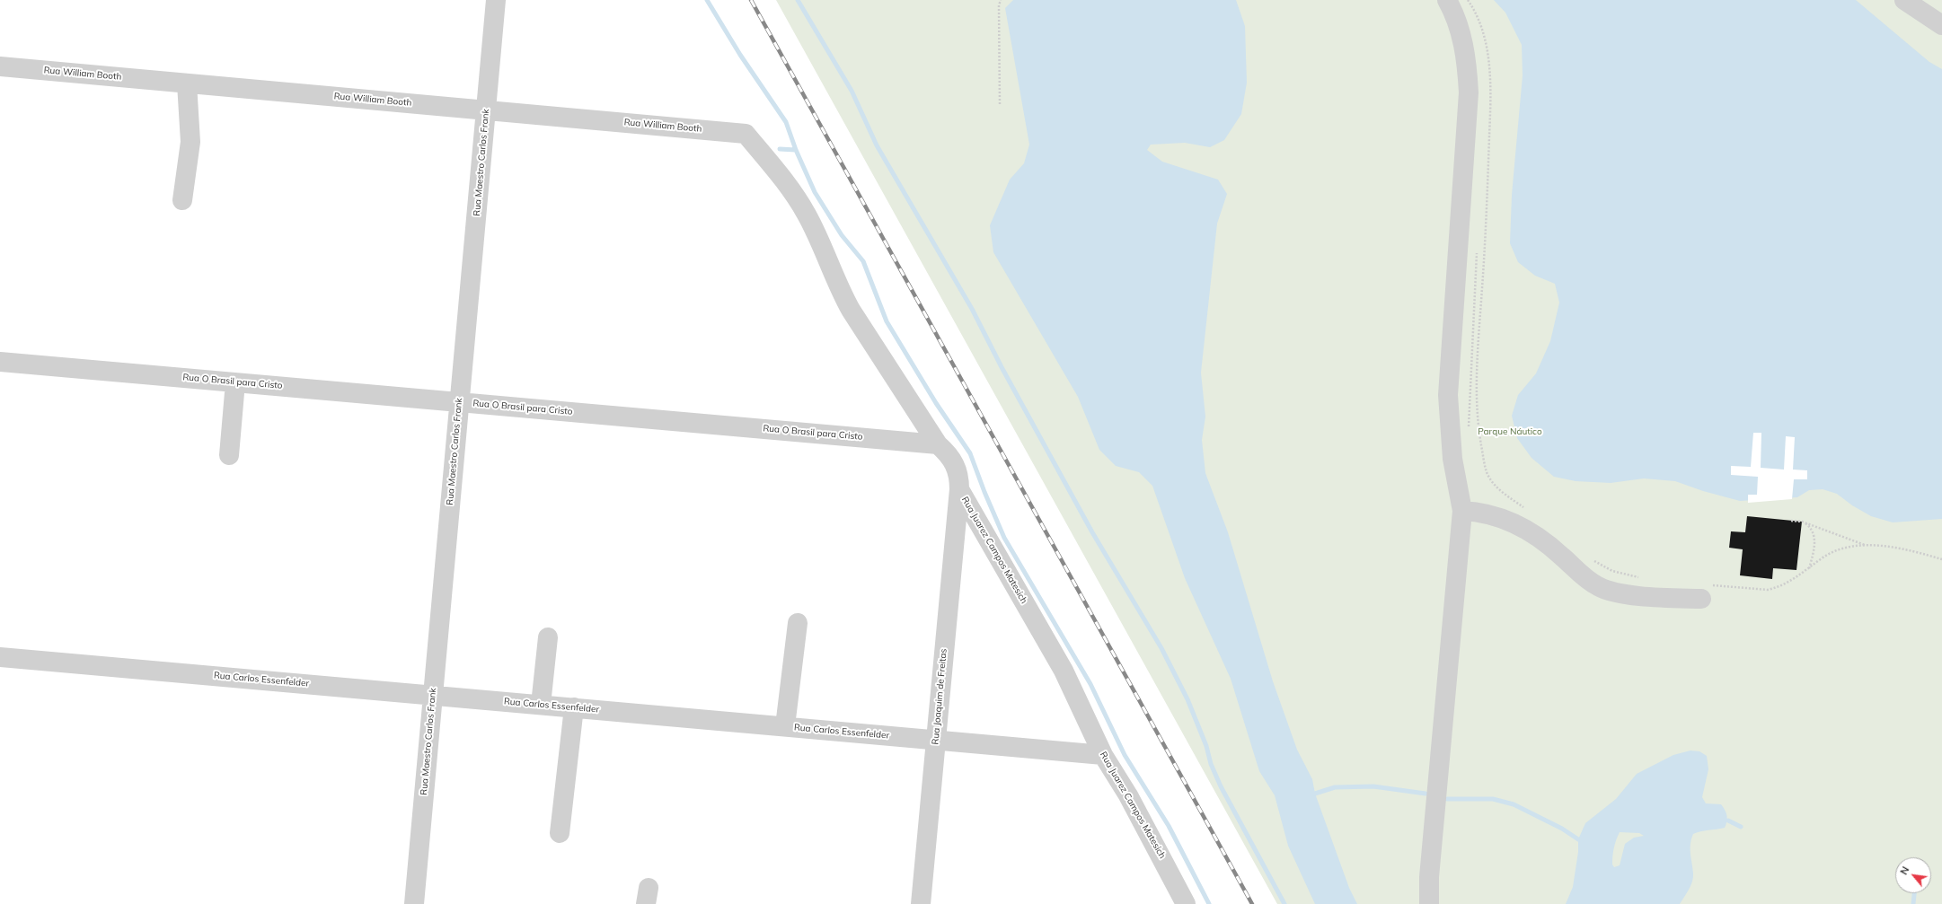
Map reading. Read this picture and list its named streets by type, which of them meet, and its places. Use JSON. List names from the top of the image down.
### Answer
{
  "streets": {
    "street": [
      "Rua William Booth",
      "Rua Maestro Carlos Frank",
      "Rua O Brasil para Cristo",
      "Rua Juarez Campos Matesich",
      "Rua Carlos Essenfelder",
      "Rua Joaquim de Freitas"
    ]
  },
  "crossings": [
    ["Rua William Booth", "Rua Maestro Carlos Frank"],
    ["Rua William Booth", "Rua Juarez Campos Matesich"],
    ["Rua Maestro Carlos Frank", "Rua O Brasil para Cristo"],
    ["Rua Maestro Carlos Frank", "Rua Carlos Essenfelder"],
    ["Rua O Brasil para Cristo", "Rua Juarez Campos Matesich"],
    ["Rua Juarez Campos Matesich", "Rua Carlos Essenfelder"],
    ["Rua Juarez Campos Matesich", "Rua Joaquim de Freitas"],
    ["Rua Carlos Essenfelder", "Rua Joaquim de Freitas"]
  ],
  "parks": ["Parque Náutico"],
  "north": "top left"
}
